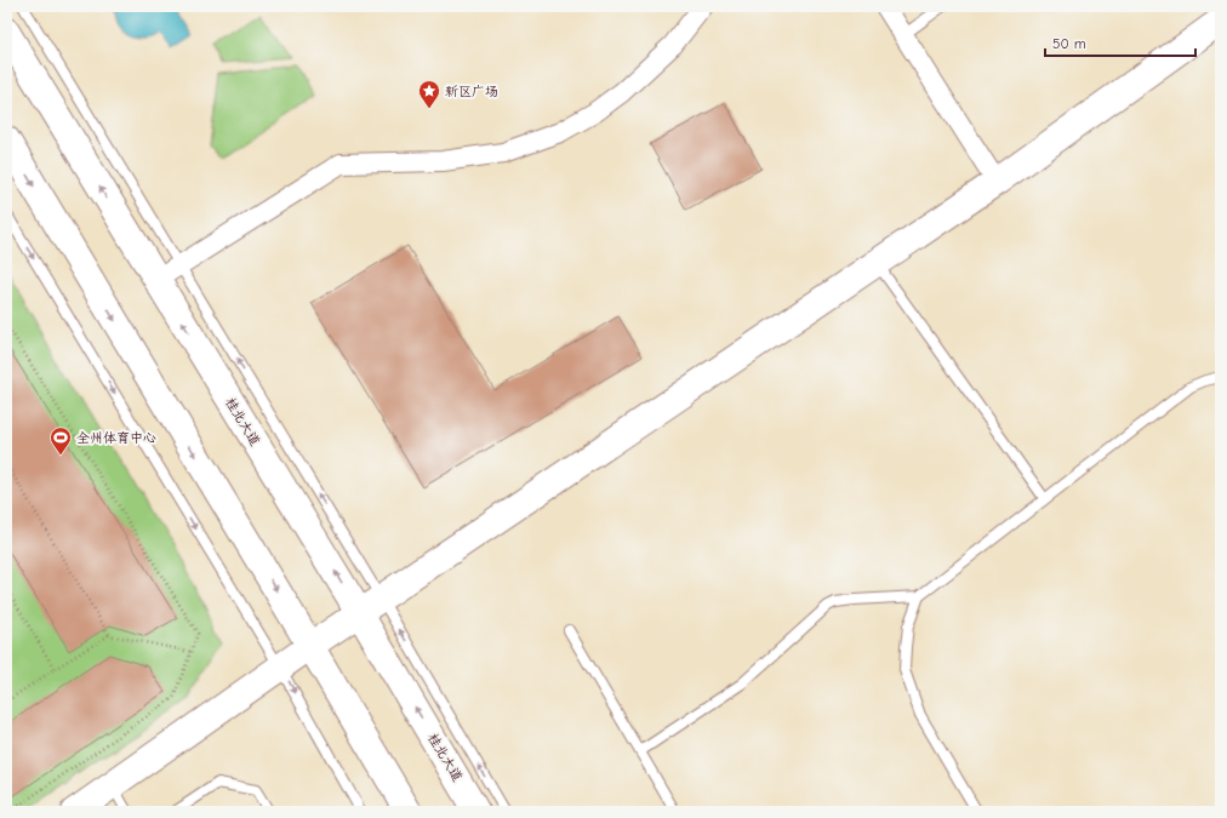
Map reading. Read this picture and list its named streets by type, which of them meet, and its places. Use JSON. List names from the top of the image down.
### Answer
{
  "streets": {
    "main road": ["桂北大道"]
  },
  "places": {
    "place": ["新区广场"],
    "sports": ["全州体育中心"]
  },
  "scale_bar": "50 m"
}
